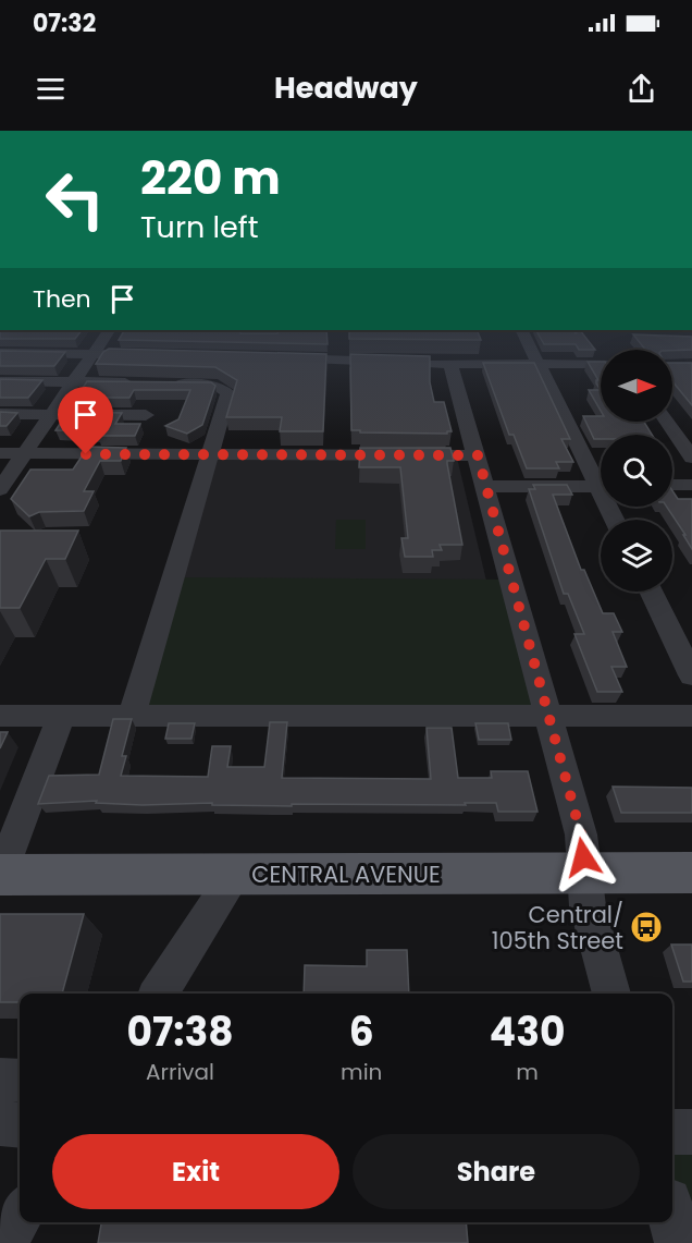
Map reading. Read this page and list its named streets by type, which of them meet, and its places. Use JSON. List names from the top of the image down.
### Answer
{
  "streets": {
    "main road": ["CENTRAL AVENUE"]
  },
  "places": {
    "bus stop": ["Central/ 105th Street"]
  },
  "north": "right",
  "page": {
    "status": "07:32",
    "header": "Headway",
    "turn": ["220 m", "Turn left"],
    "then": "Then",
    "eta": [
      "07:38",
      "Arrival",
      "6",
      "min",
      "430",
      "m"
    ],
    "buttons": ["Exit", "Share"]
  }
}
